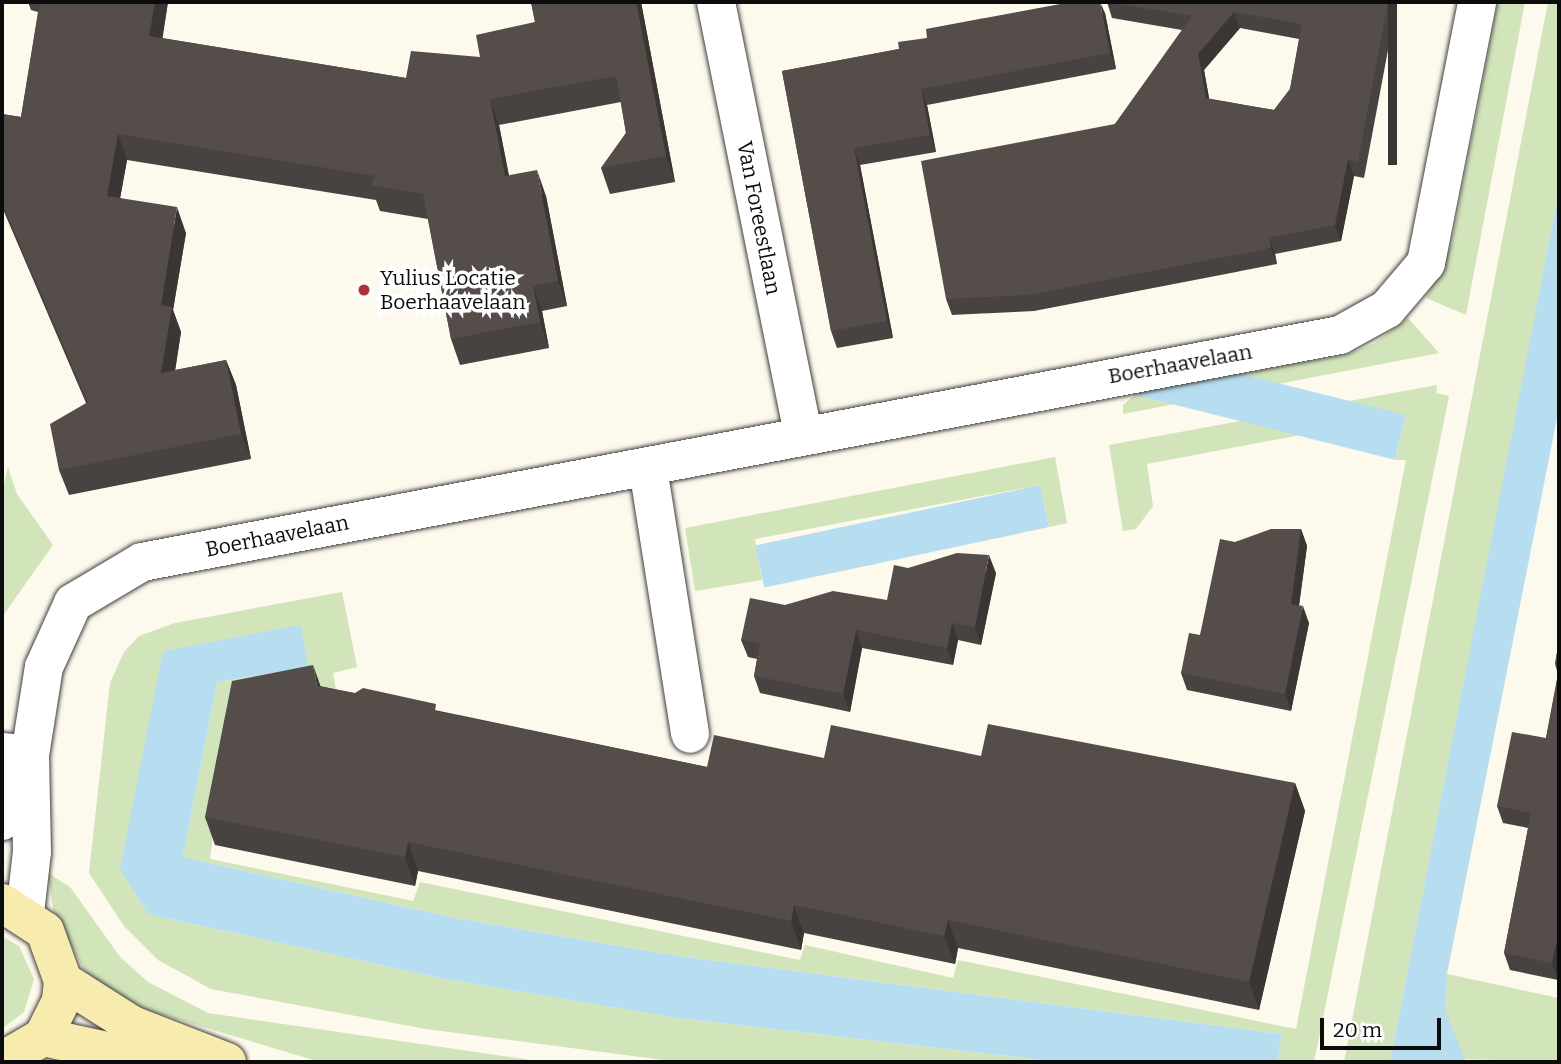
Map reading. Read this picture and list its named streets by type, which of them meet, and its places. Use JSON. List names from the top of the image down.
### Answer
{
  "streets": {
    "street": ["Van Foreestlaan", "Boerhaavelaan"]
  },
  "crossings": [
    ["Van Foreestlaan", "Boerhaavelaan"]
  ],
  "places": ["Yulius Locatie Boerhaavelaan"],
  "scale_bar": "20 m"
}
